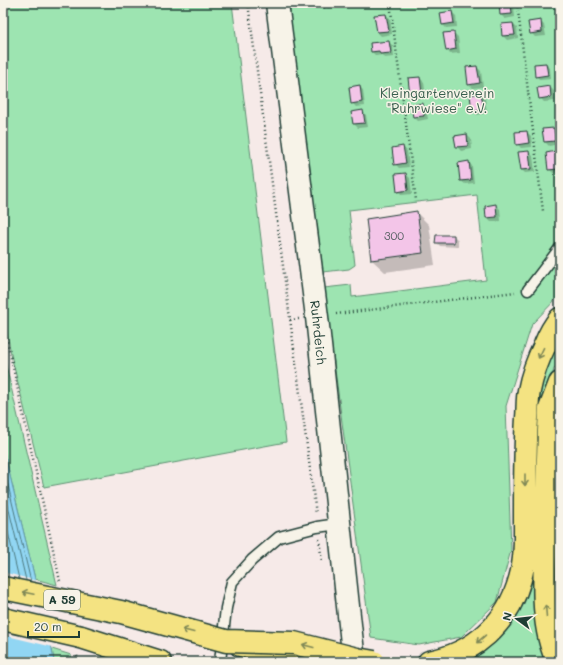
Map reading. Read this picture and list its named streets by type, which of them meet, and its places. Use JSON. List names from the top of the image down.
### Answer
{
  "streets": {
    "highway": ["A 59"],
    "main road": ["Ruhrdeich"]
  },
  "parks": ["Kleingartenverein \"Ruhrwiese\" e.V."],
  "house_numbers": ["300"],
  "scale_bar": "20 m",
  "north": "left"
}
